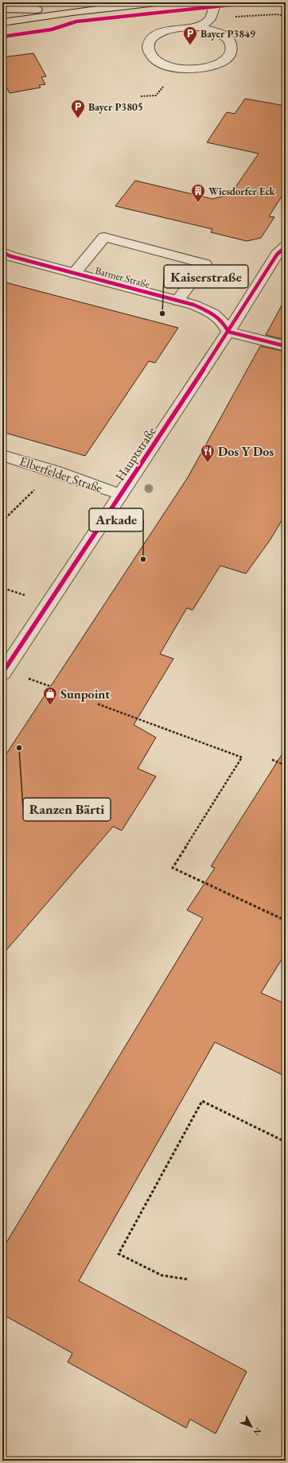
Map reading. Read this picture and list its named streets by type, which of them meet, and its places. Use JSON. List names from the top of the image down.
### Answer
{
  "streets": {
    "street": ["Barmer Straße", "Hauptstraße", "Elberfelder Straße"]
  },
  "crossings": [
    ["Barmer Straße", "Hauptstraße"],
    ["Hauptstraße", "Elberfelder Straße"]
  ],
  "places": {
    "parking": ["Bayer P3849", "Bayer P3805"],
    "building": ["Wiesdorfer Eck"],
    "other": ["Kaiserstraße", "Arkade", "Ranzen Bärti"],
    "restaurant": ["Dos Y Dos"],
    "shop": ["Sunpoint"]
  },
  "north": "bottom right"
}
